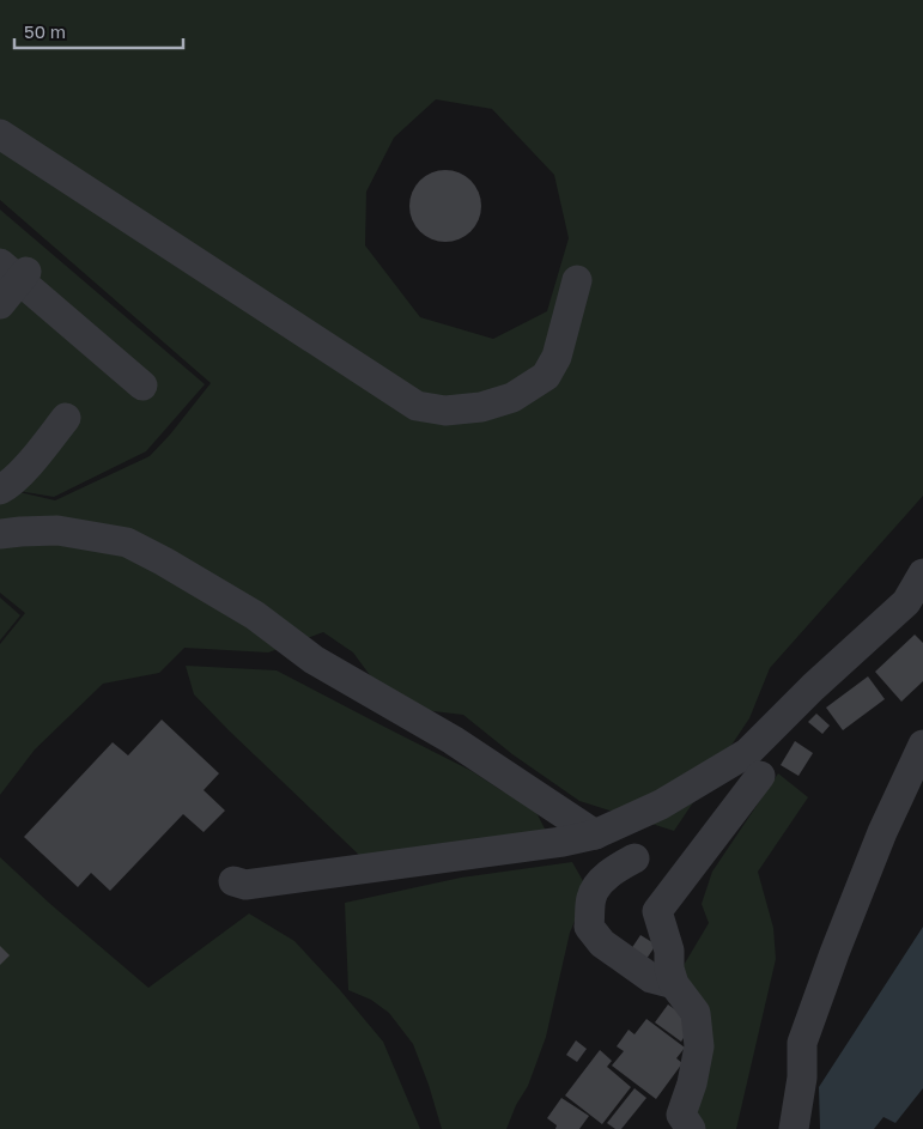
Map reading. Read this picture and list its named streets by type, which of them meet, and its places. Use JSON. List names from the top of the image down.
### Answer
{
  "scale_bar": "50 m"
}
